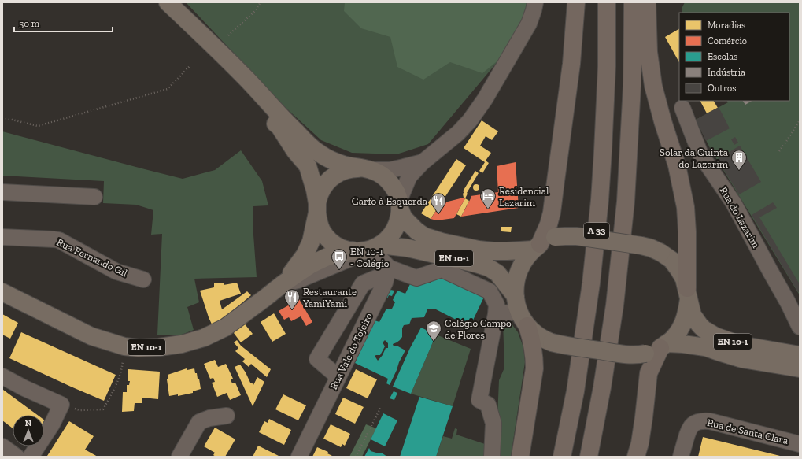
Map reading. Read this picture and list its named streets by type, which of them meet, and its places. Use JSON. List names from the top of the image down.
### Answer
{
  "streets": {
    "highway": ["A 33"],
    "main road": ["EN 10-1"],
    "street": [
      "Rua do Lazarim",
      "Rua Fernando Gil",
      "Rua Vale do Tojeiro",
      "Rua de Santa Clara"
    ]
  },
  "places": {
    "building": ["Solar da Quinta do Lazarim"],
    "hotel": ["Residencial Lazarim"],
    "restaurant": ["Garfo à Esquerda", "Restaurante YamiYami"],
    "bus stop": ["EN 10-1 - Colégio"],
    "school or university": ["Colégio Campo de Flores"]
  },
  "legend": [
    "Moradias",
    "Comércio",
    "Escolas",
    "Indústria",
    "Outros"
  ],
  "scale_bar": "50 m",
  "north": "top"
}
